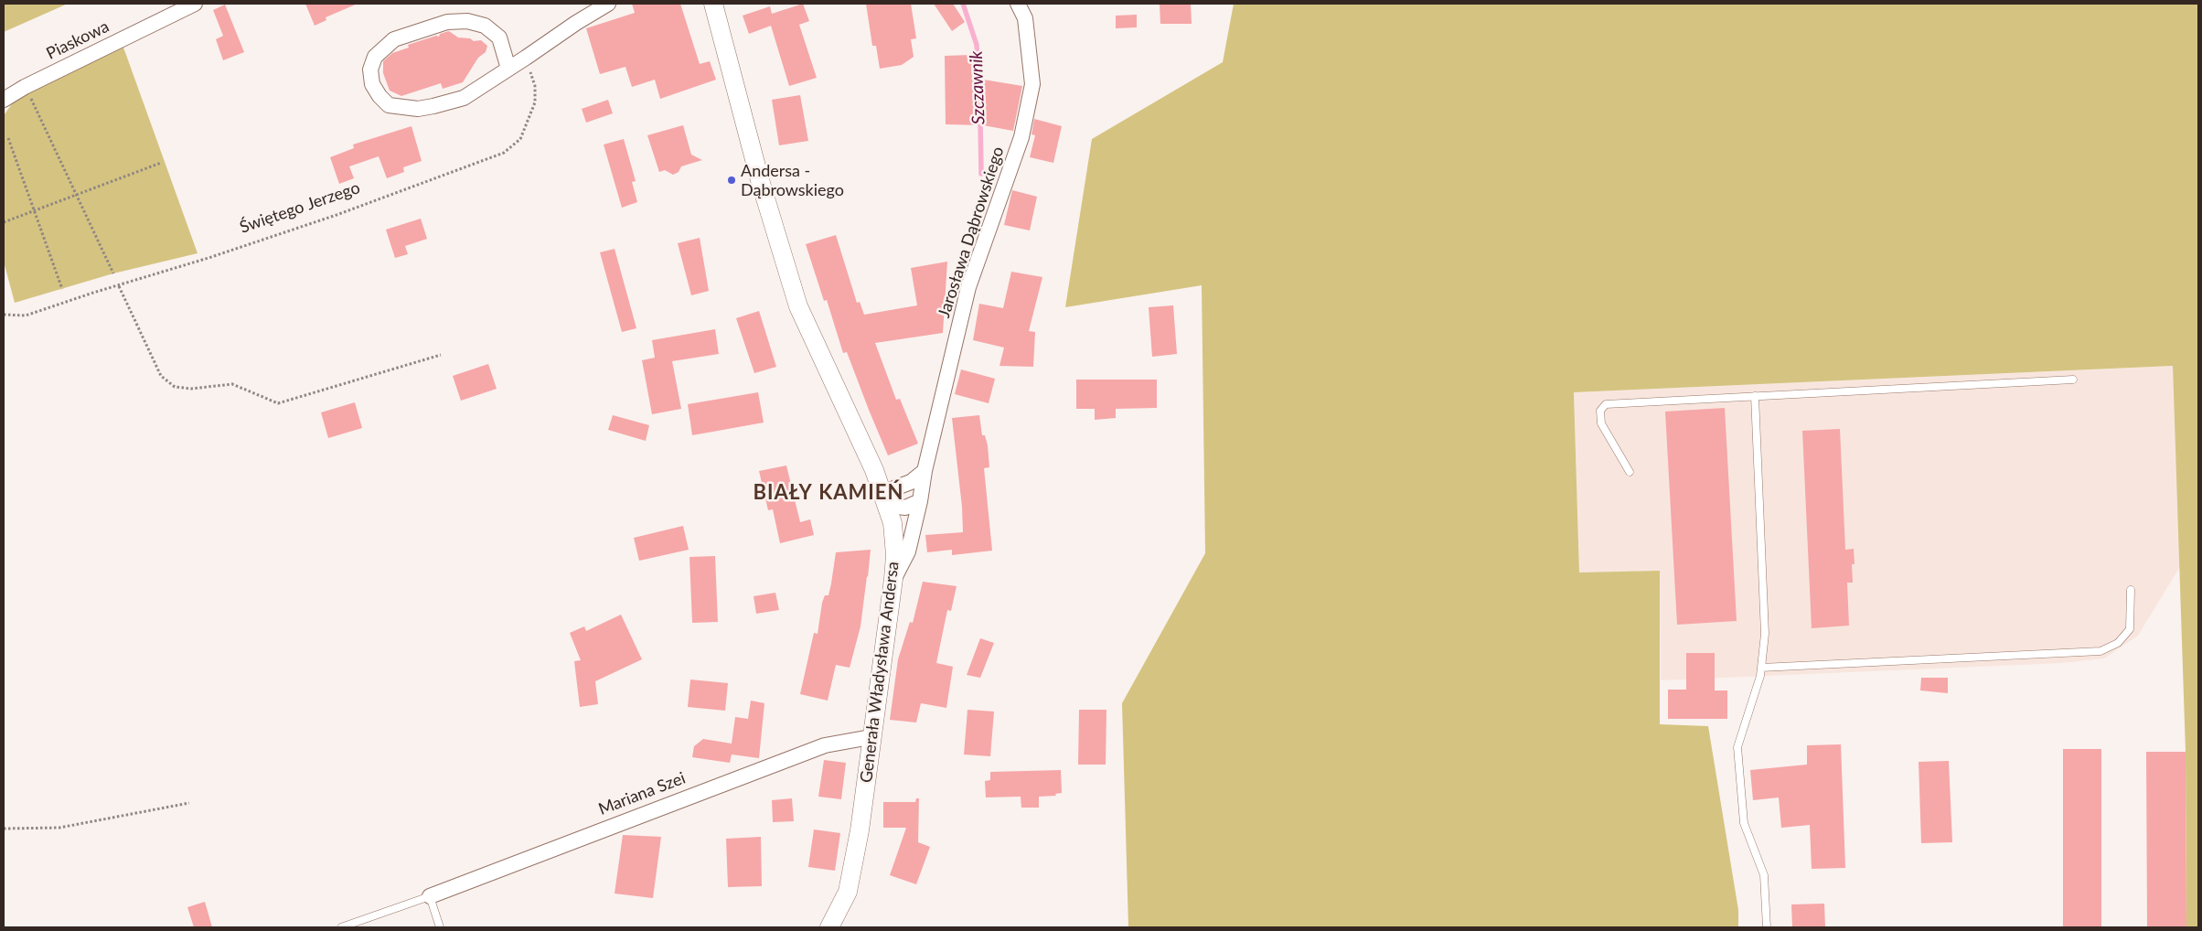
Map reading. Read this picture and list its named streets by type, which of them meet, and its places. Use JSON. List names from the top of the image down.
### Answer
{
  "streets": {
    "street": [
      "Piaskowa",
      "Jarosława Dąbrowskiego",
      "Generała Władysława Andersa",
      "Mariana Szei"
    ],
    "path": ["Świętego Jerzego"]
  },
  "crossings": [
    ["Jarosława Dąbrowskiego", "Generała Władysława Andersa"],
    ["Generała Władysława Andersa", "Mariana Szei"]
  ],
  "districts": ["BIAŁY KAMIEŃ"],
  "water": ["Szczawnik"],
  "places": ["Andersa - Dąbrowskiego"]
}
